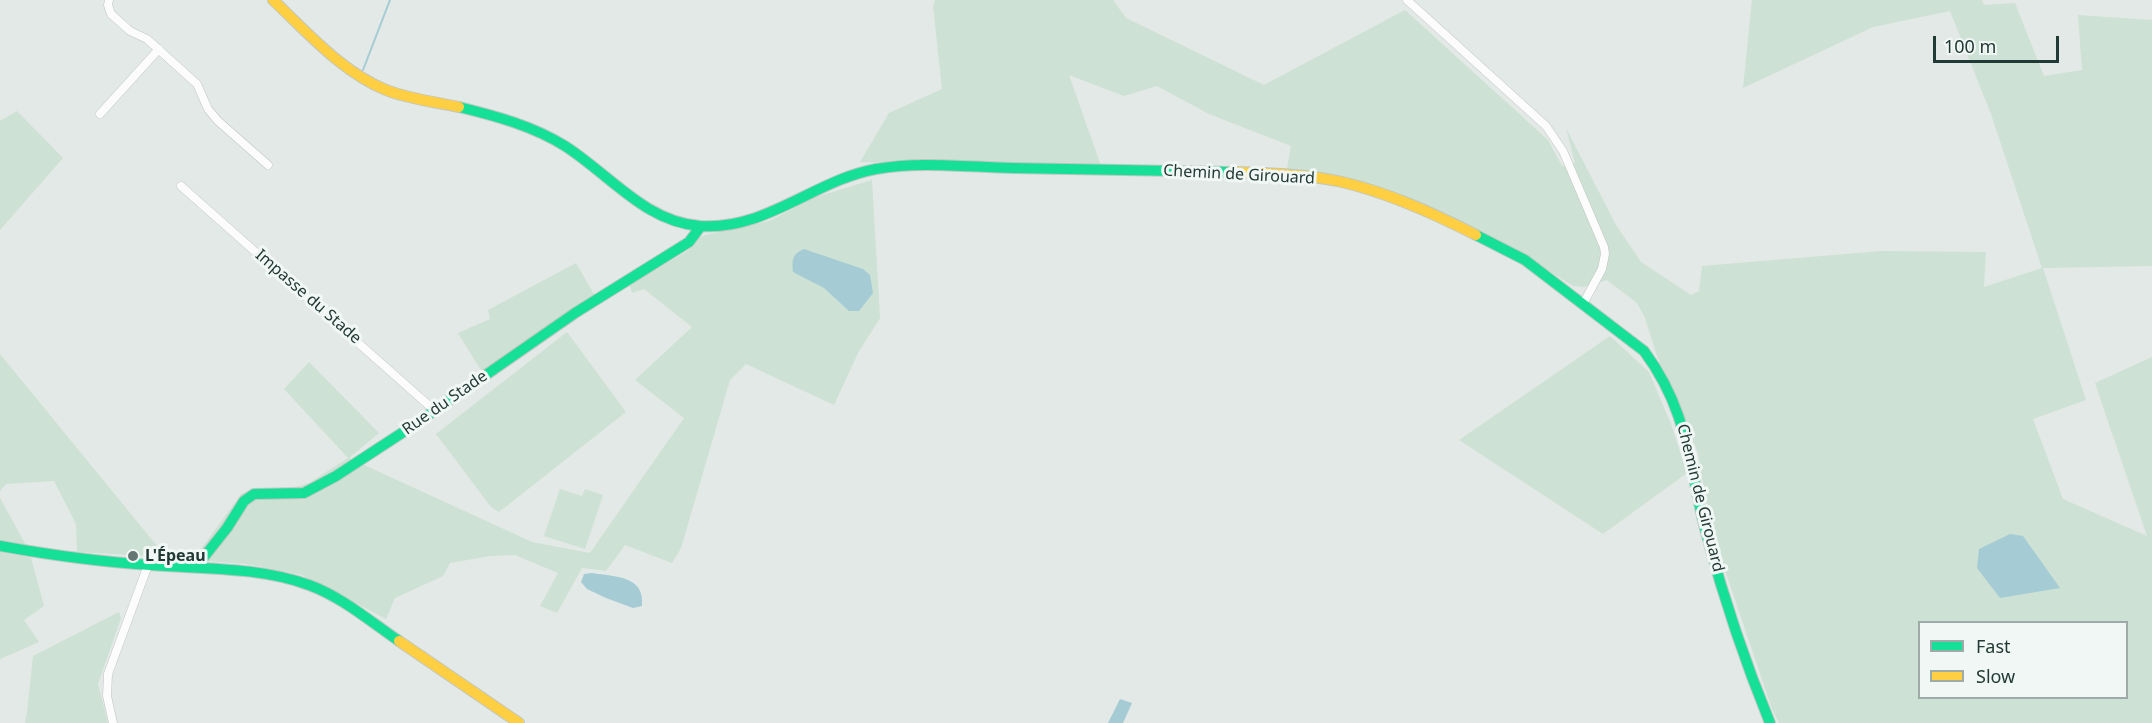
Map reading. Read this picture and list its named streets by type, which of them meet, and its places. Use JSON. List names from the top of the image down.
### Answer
{
  "streets": {
    "street": ["Chemin de Girouard", "Impasse du Stade", "Rue du Stade"]
  },
  "crossings": [
    ["Chemin de Girouard", "Rue du Stade"],
    ["Impasse du Stade", "Rue du Stade"]
  ],
  "places": ["L'Épeau"],
  "legend": ["Fast", "Slow"],
  "scale_bar": "100 m"
}
